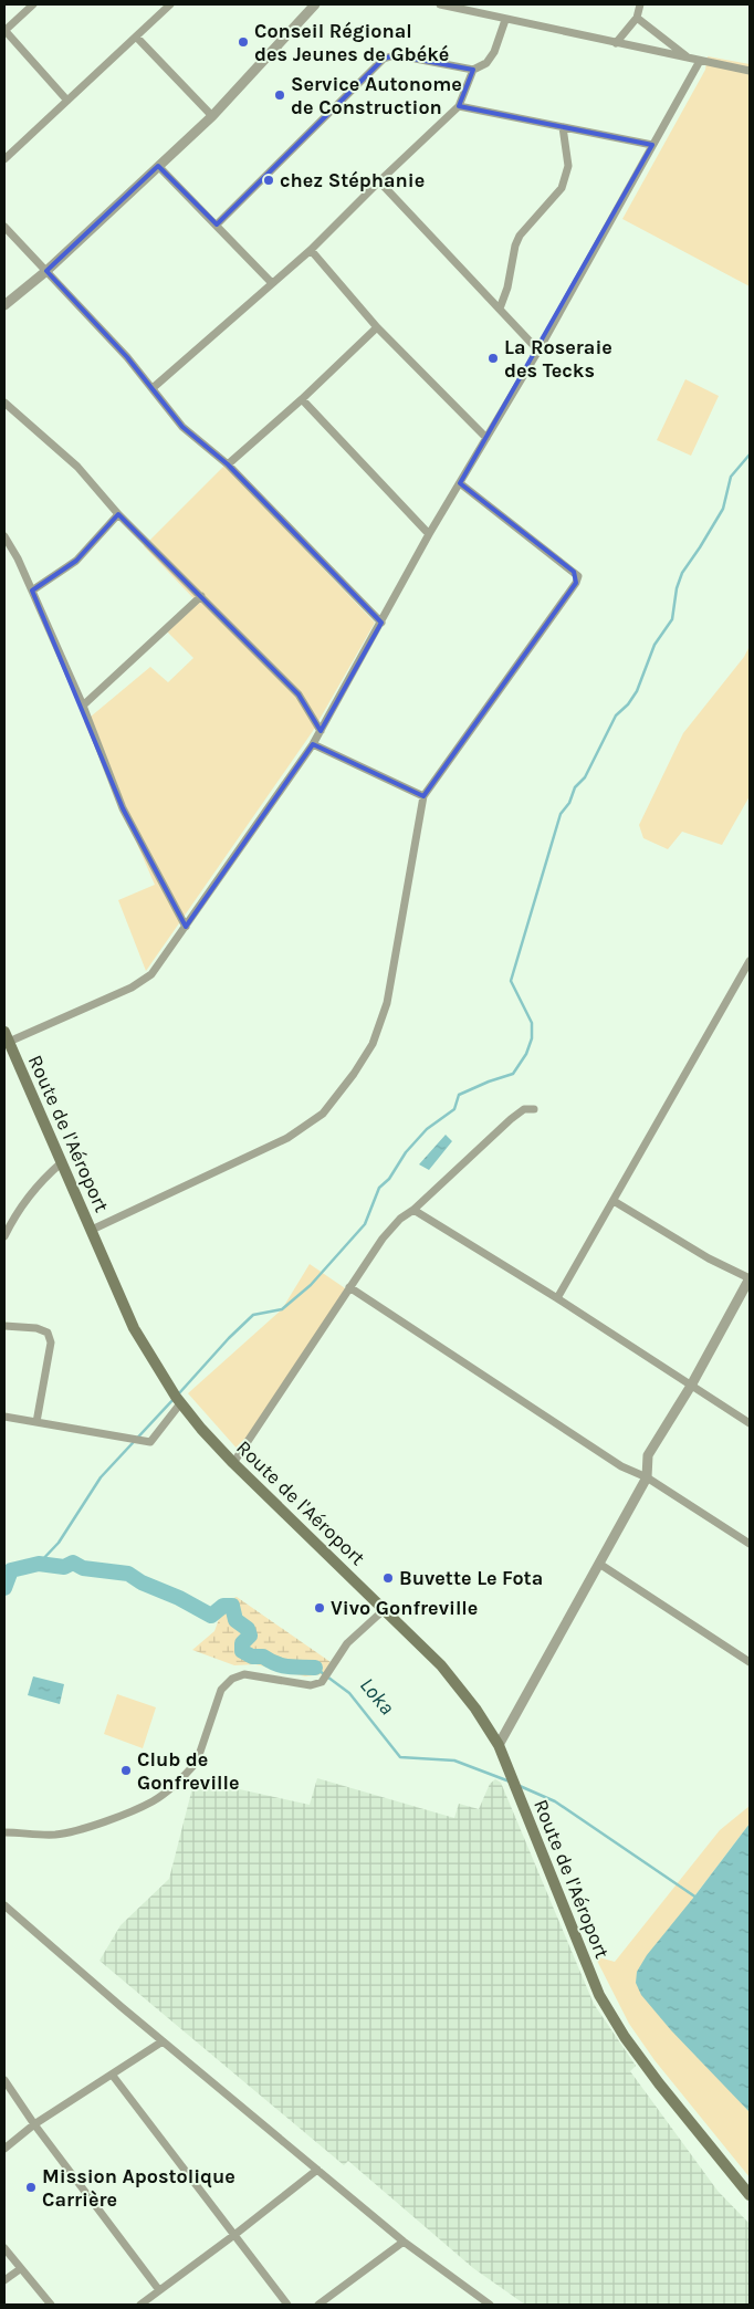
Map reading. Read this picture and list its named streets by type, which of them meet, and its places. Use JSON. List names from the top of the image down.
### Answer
{
  "streets": {
    "main road": ["Route de l'Aéroport"]
  },
  "water": ["Loka"],
  "places": [
    "Conseil Régional des Jeunes de Gbéké",
    "Service Autonome de Construction",
    "chez Stéphanie",
    "La Roseraie des Tecks",
    "Buvette Le Fota",
    "Vivo Gonfreville",
    "Club de Gonfreville",
    "Mission Apostolique Carrière"
  ]
}
